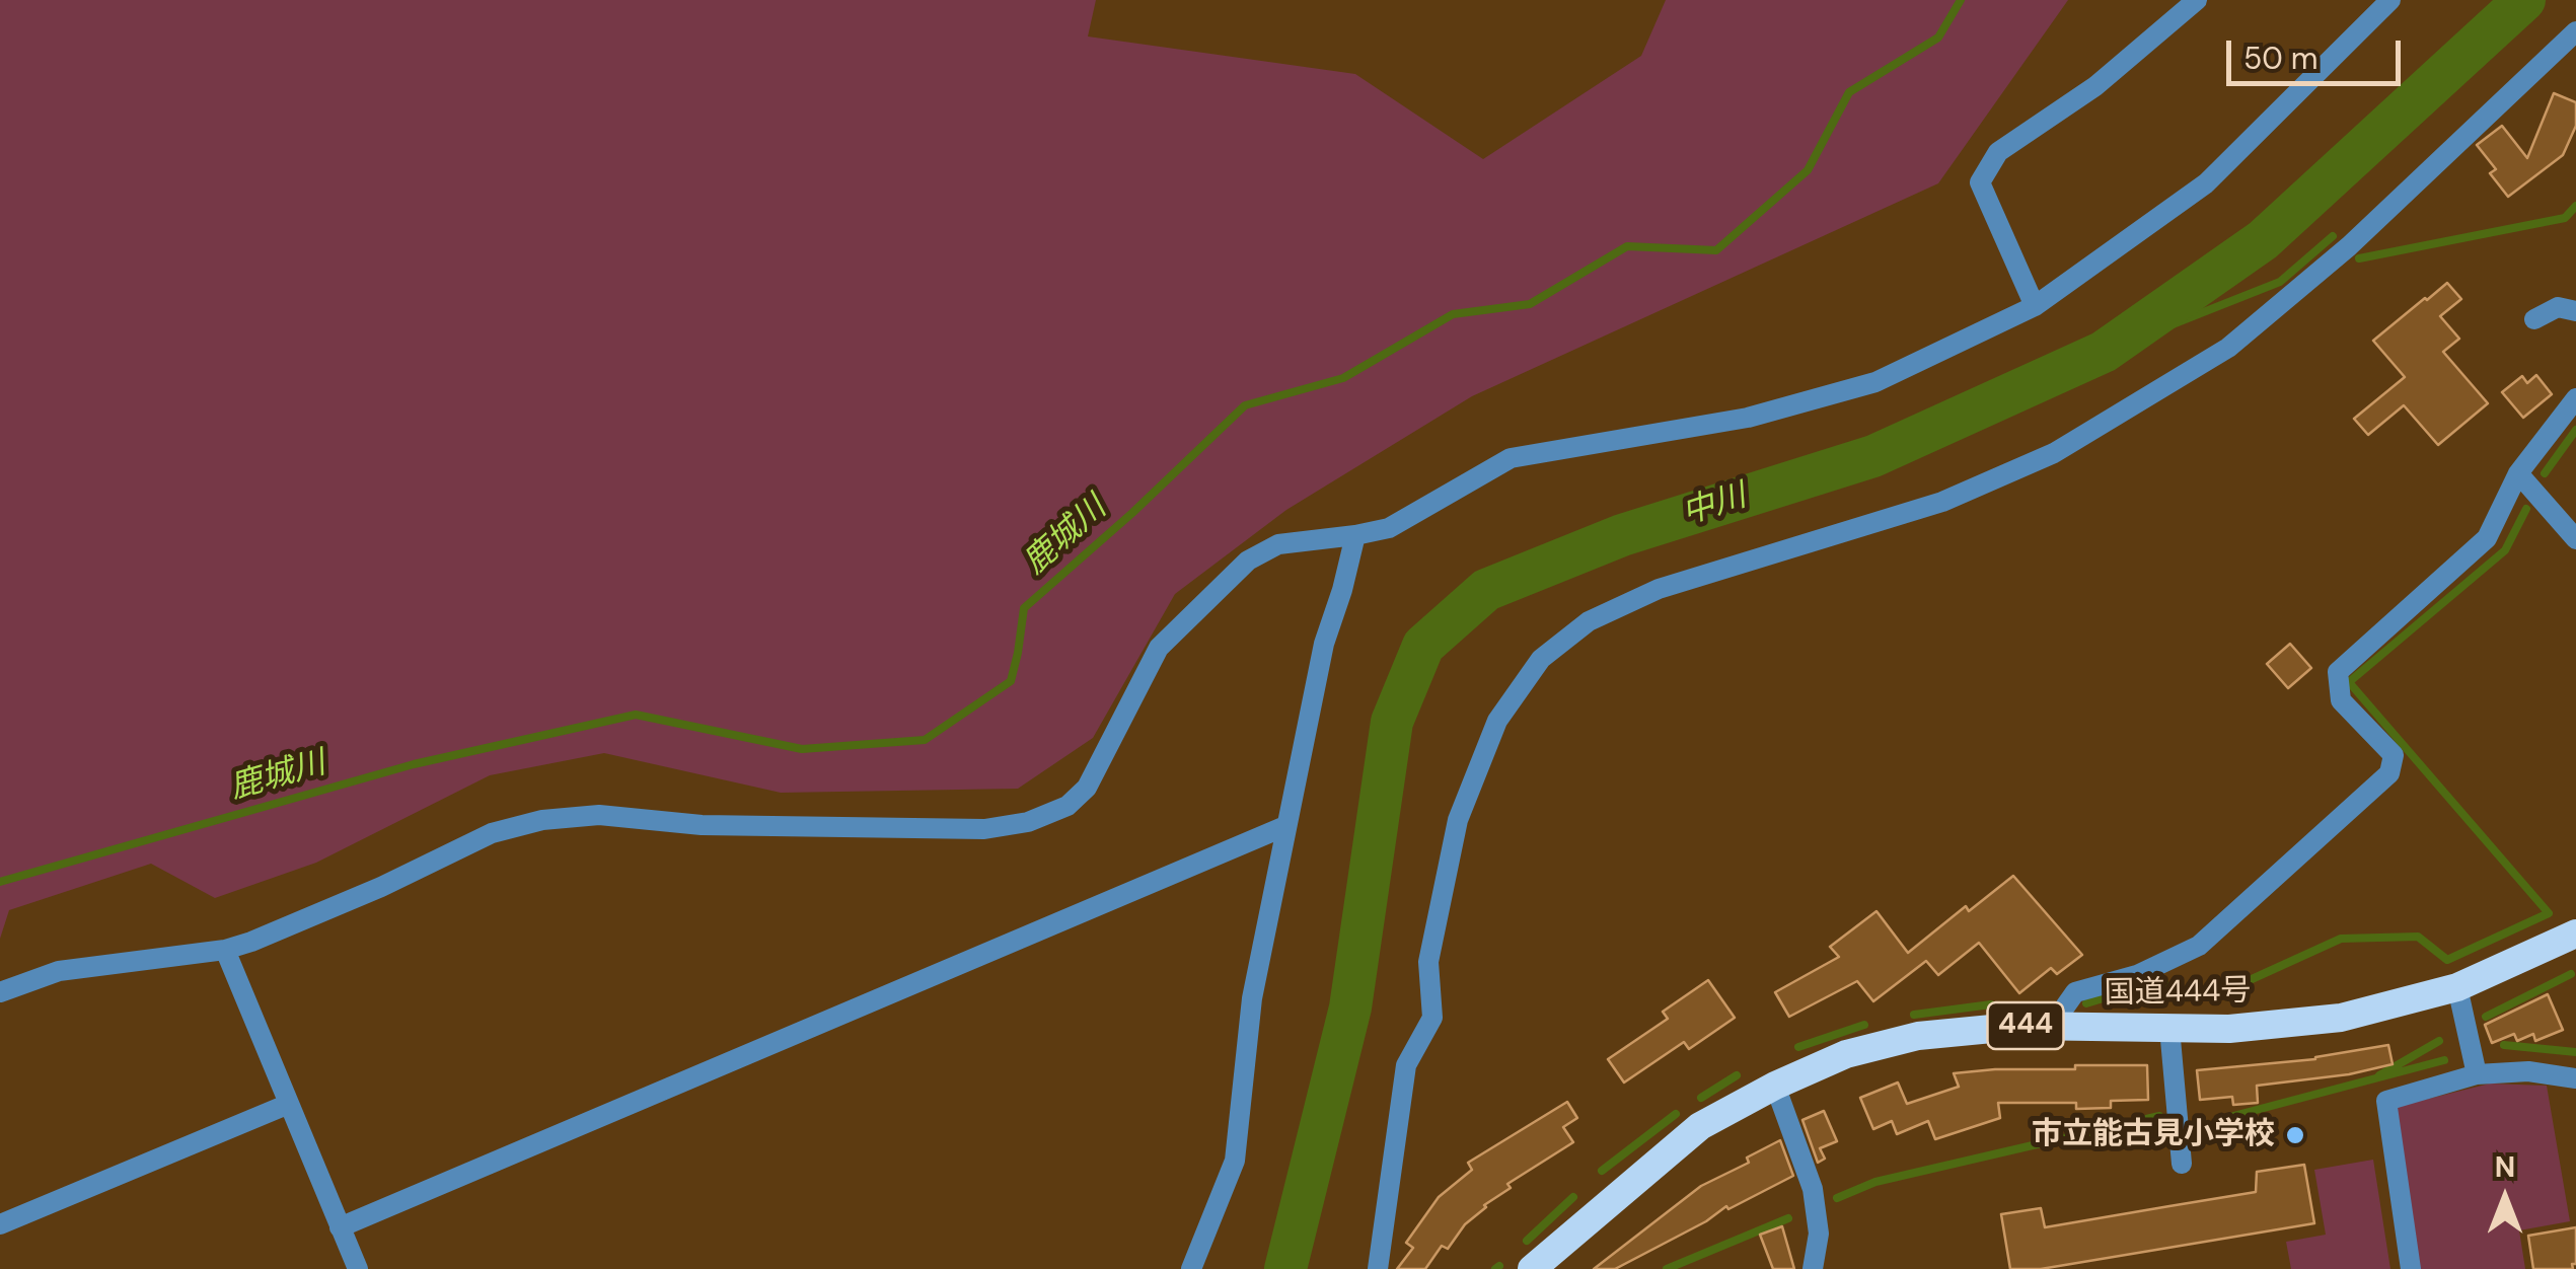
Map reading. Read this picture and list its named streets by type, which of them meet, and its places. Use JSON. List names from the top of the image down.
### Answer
{
  "streets": {
    "highway": ["国道444号", "444"]
  },
  "water": ["中川", "鹿城川"],
  "places": ["市立能古見小学校"],
  "scale_bar": "50 m",
  "north": "top"
}
